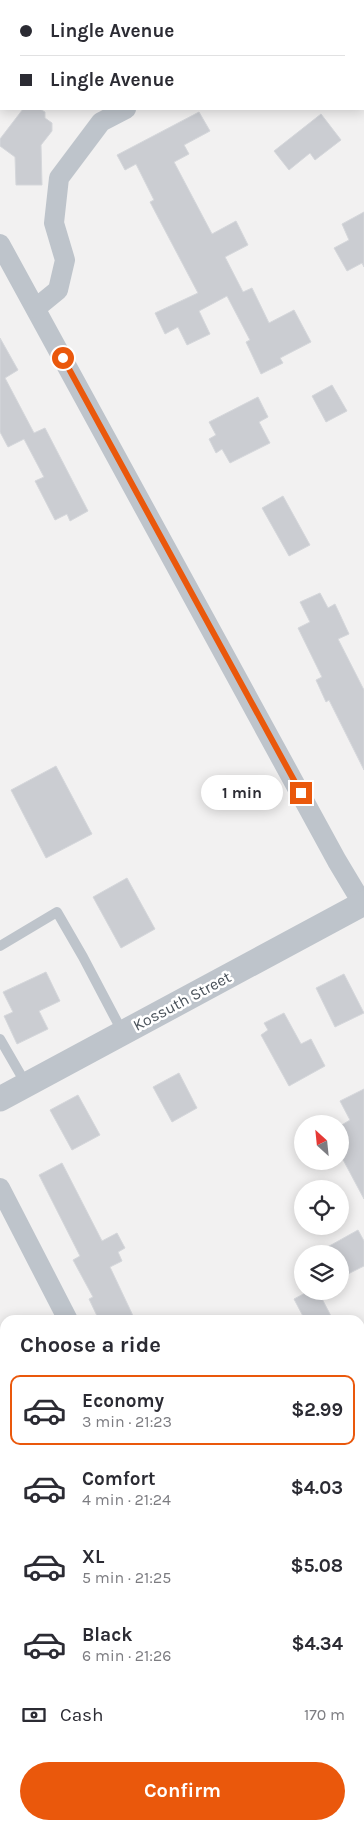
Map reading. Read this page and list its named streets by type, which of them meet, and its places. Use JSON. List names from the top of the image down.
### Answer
{
  "streets": {
    "street": ["Kossuth Street"]
  },
  "north": "top left",
  "page": {
    "banner": ["Lingle Avenue", "Lingle Avenue"],
    "bubble": "1 min",
    "heading": "Choose a ride",
    "list": [
      {
        "name": "Economy",
        "note": "3 min · 21:23",
        "value": "$2.99"
      },
      {
        "name": "Comfort",
        "note": "4 min · 21:24",
        "value": "$4.03"
      },
      {
        "name": "XL",
        "note": "5 min · 21:25",
        "value": "$5.08"
      },
      {
        "name": "Black",
        "note": "6 min · 21:26",
        "value": "$4.34"
      }
    ],
    "pay": ["Cash", "170 m"],
    "buttons": "Confirm"
  }
}
